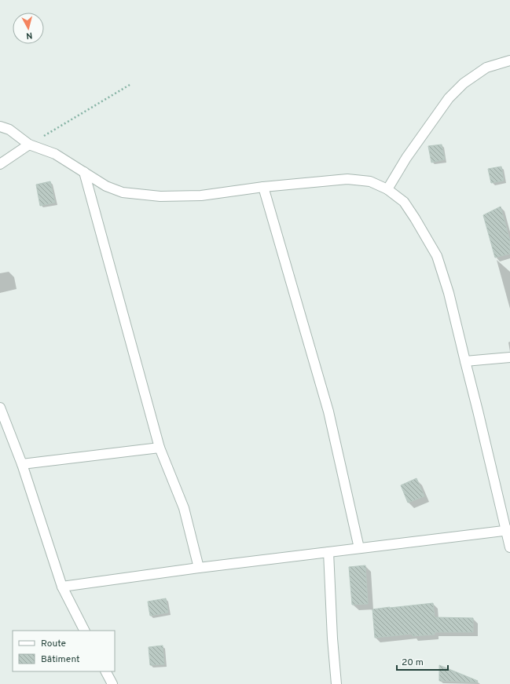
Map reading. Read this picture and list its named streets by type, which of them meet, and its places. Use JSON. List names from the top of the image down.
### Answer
{
  "legend": ["Route", "Bâtiment"],
  "scale_bar": "20 m",
  "north": "bottom"
}
